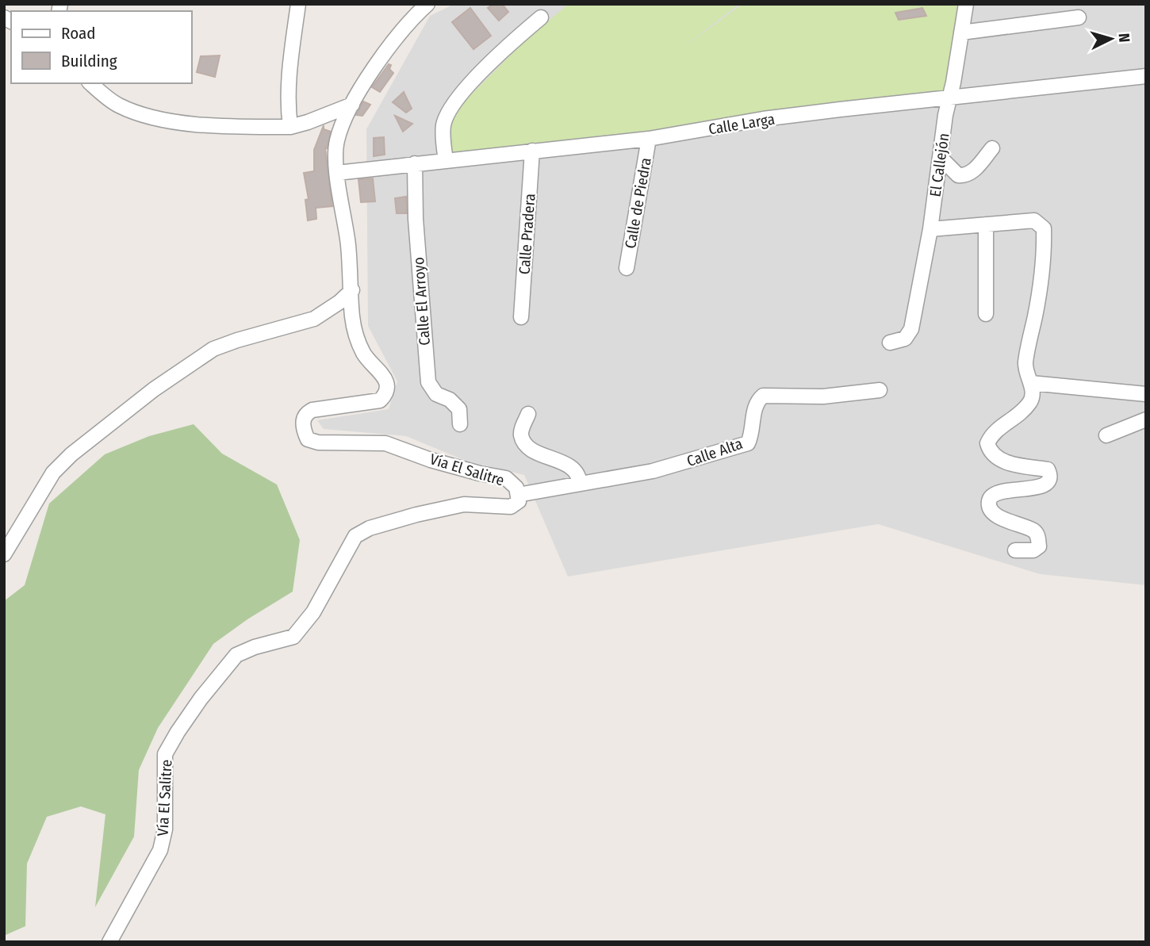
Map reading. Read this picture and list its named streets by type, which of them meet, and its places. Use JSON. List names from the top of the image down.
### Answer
{
  "streets": {
    "street": [
      "Calle Larga",
      "El Callejón",
      "Calle de Piedra",
      "Calle Pradera",
      "Calle El Arroyo",
      "Calle Alta",
      "Vía El Salitre"
    ]
  },
  "crossings": [
    ["Calle Larga", "El Callejón"],
    ["Calle Larga", "Calle de Piedra"],
    ["Calle Larga", "Calle Pradera"],
    ["Calle Larga", "Calle El Arroyo"],
    ["Calle Larga", "Vía El Salitre"],
    ["Calle Alta", "Vía El Salitre"]
  ],
  "legend": ["Road", "Building"],
  "north": "right"
}
